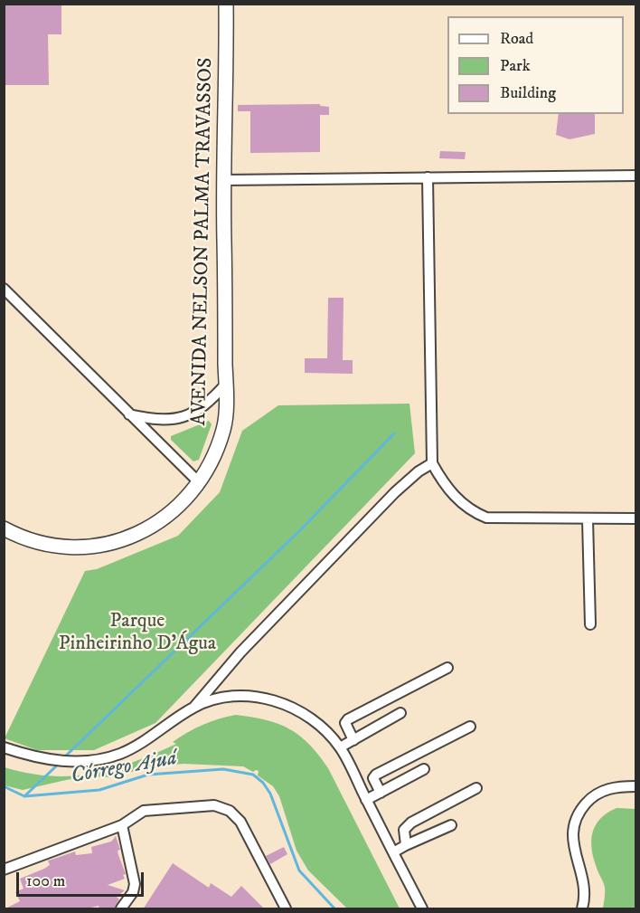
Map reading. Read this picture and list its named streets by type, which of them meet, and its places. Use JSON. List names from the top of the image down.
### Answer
{
  "streets": {
    "street": ["AVENIDA NELSON PALMA TRAVASSOS"]
  },
  "water": ["Córrego Ajuá"],
  "parks": ["Parque Pinheirinho D'Água"],
  "legend": ["Road", "Park", "Building"],
  "scale_bar": "100 m"
}
